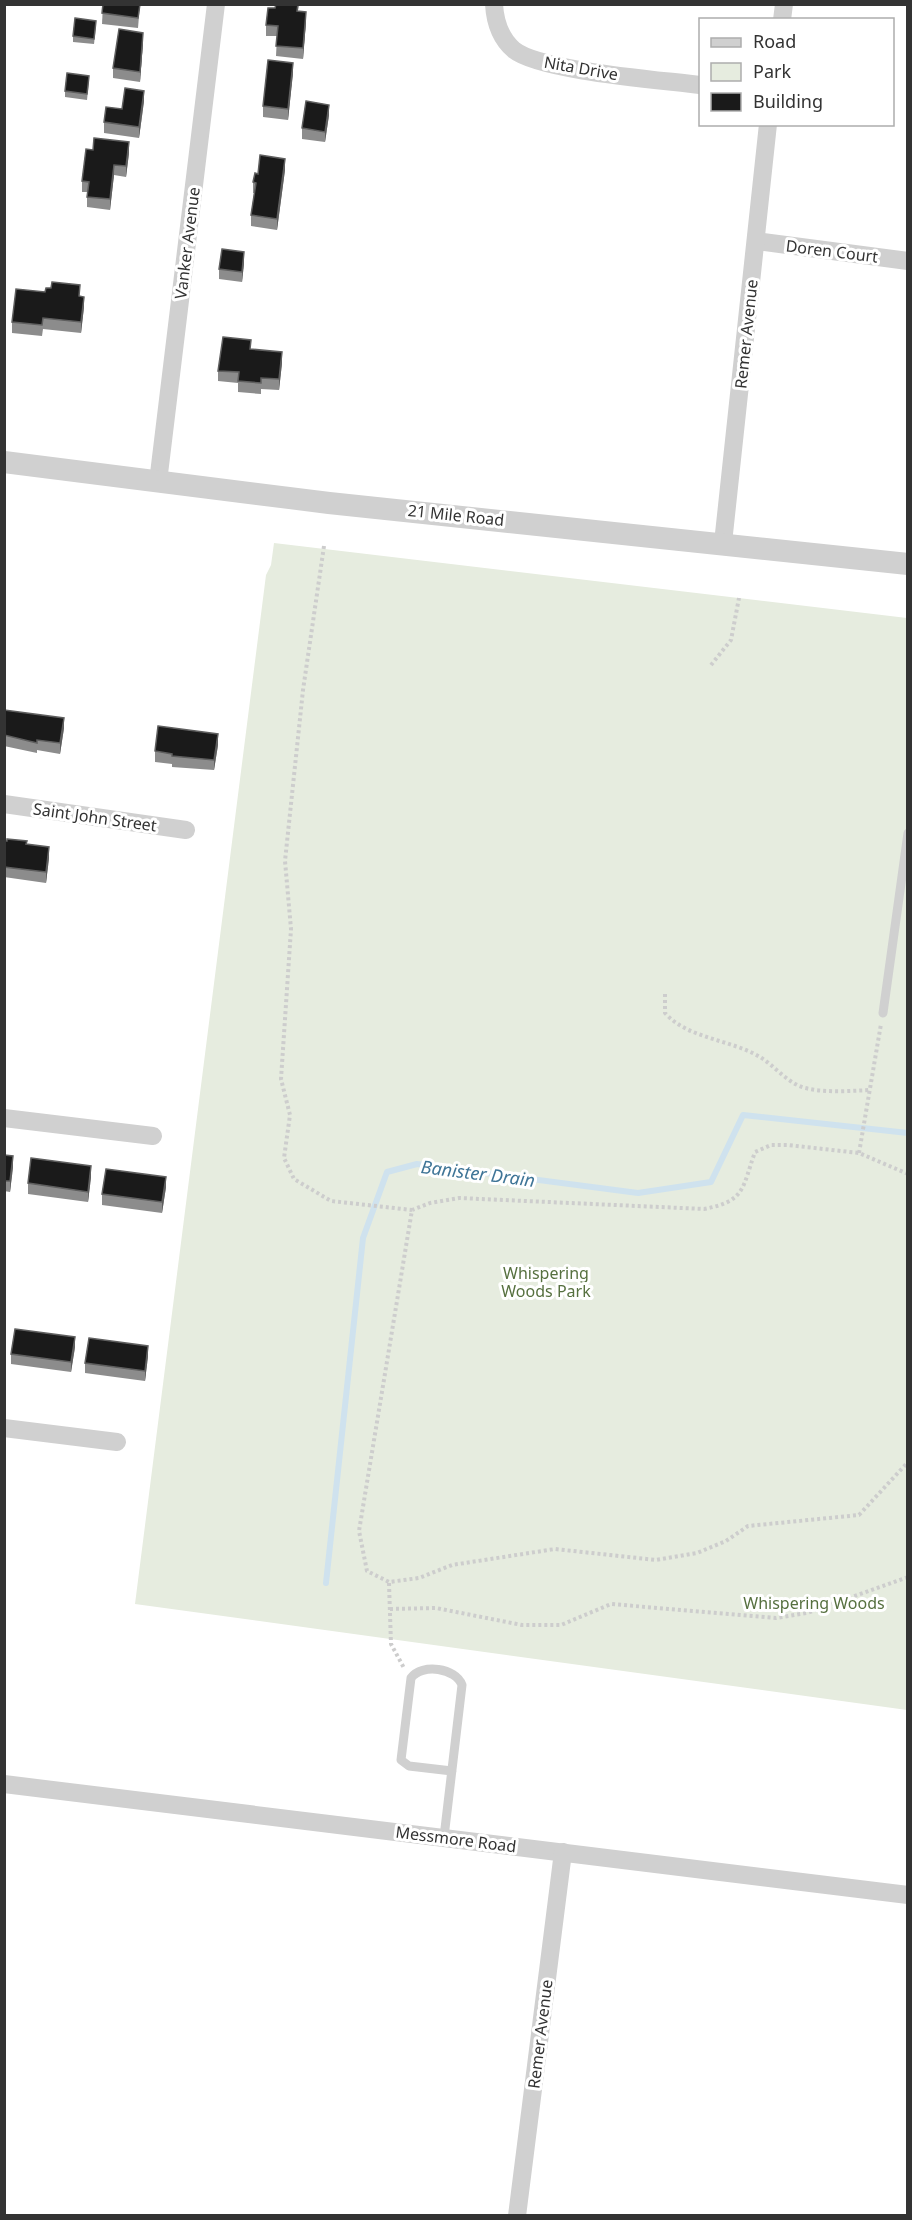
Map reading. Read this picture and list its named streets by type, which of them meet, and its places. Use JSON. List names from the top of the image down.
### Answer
{
  "streets": {
    "street": [
      "Nita Drive",
      "Vanker Avenue",
      "Doren Court",
      "Remer Avenue",
      "21 Mile Road",
      "Saint John Street",
      "Messmore Road"
    ]
  },
  "crossings": [
    ["Vanker Avenue", "21 Mile Road"],
    ["Doren Court", "Remer Avenue"],
    ["Remer Avenue", "21 Mile Road"],
    ["Remer Avenue", "Messmore Road"]
  ],
  "water": ["Banister Drain"],
  "parks": ["Whispering Woods Park", "Whispering Woods"],
  "legend": ["Road", "Park", "Building"]
}
